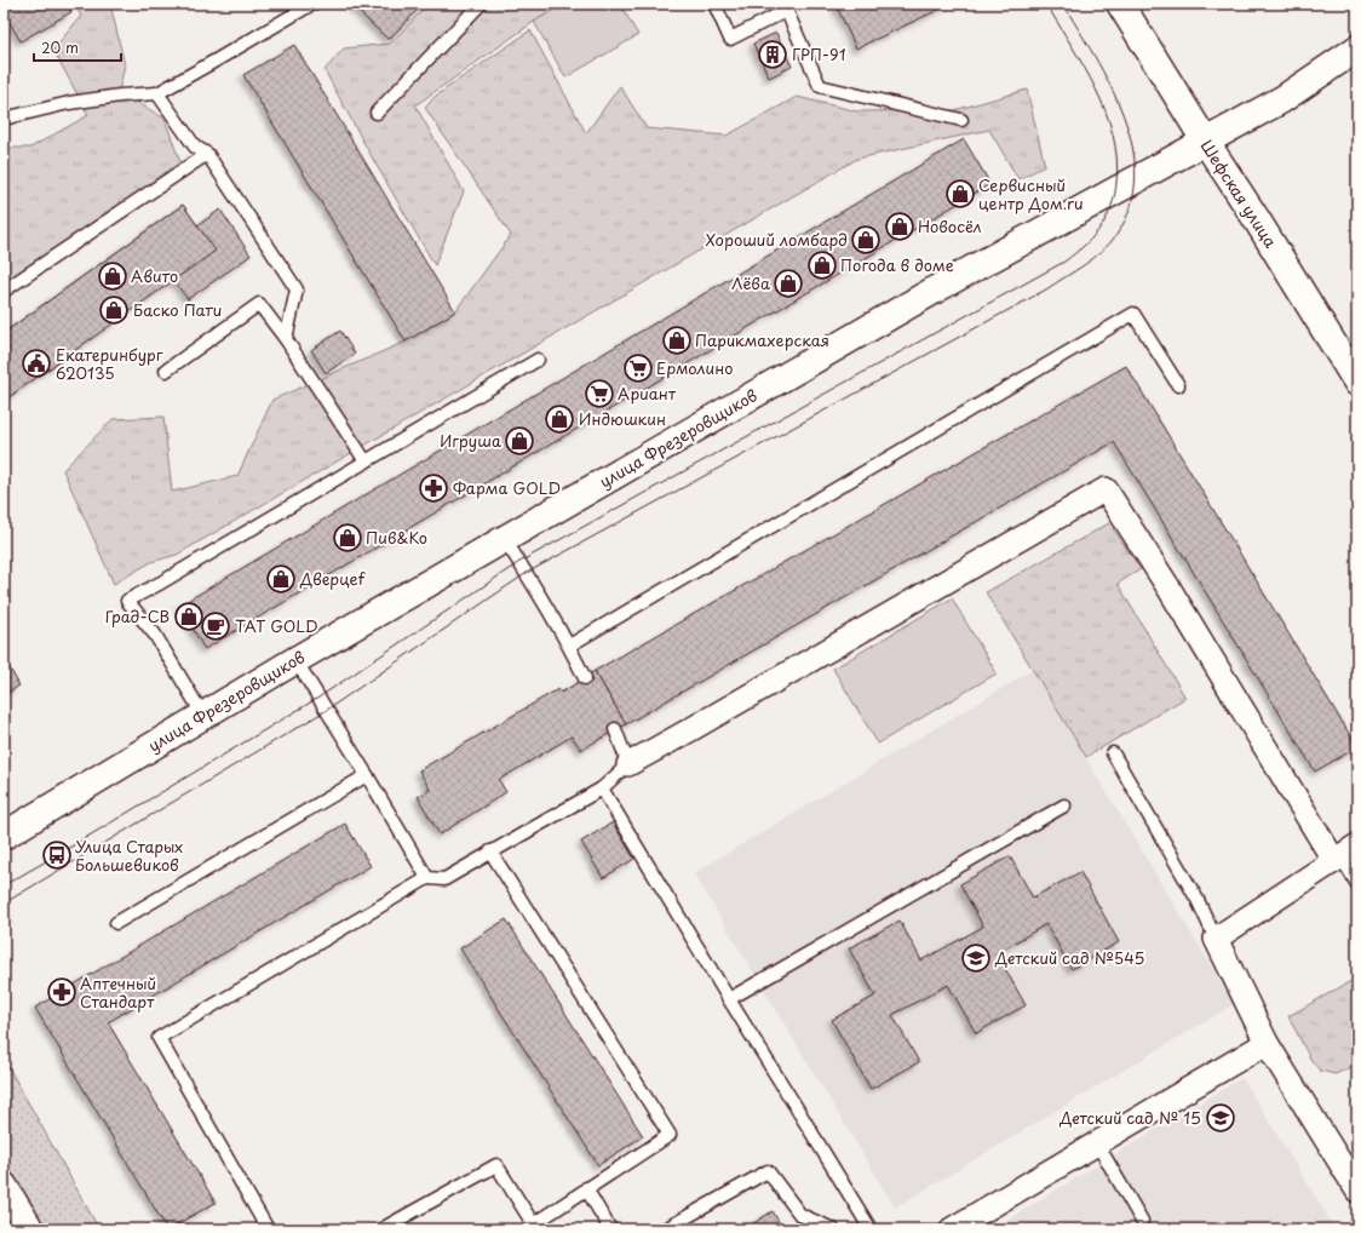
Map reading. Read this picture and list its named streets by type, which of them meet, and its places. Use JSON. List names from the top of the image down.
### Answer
{
  "streets": {
    "main road": ["Шефская улица", "улица Фрезеровщиков"]
  },
  "crossings": [
    ["Шефская улица", "улица Фрезеровщиков"]
  ],
  "places": {
    "building": ["ГРП-91"],
    "shop": [
      "Сервисный центр Дом.ru",
      "Новосёл",
      "Хороший ломбард",
      "Погода в доме",
      "Авито",
      "Лёва",
      "Баско Пати",
      "Парикмахерская",
      "Индюшкин",
      "Игруша",
      "Пив&Ко",
      "Дверцеf",
      "Град-СВ"
    ],
    "public building": ["Екатеринбург 620135"],
    "supermarket": ["Ермолино", "Ариант"],
    "pharmacy": ["Фарма GOLD", "Аптечный Стандарт"],
    "cafe": ["TAT GOLD"],
    "bus stop": ["Улица Старых Большевиков"],
    "school or university": ["Детский сад №545", "Детский сад № 15"]
  },
  "scale_bar": "20 m"
}
